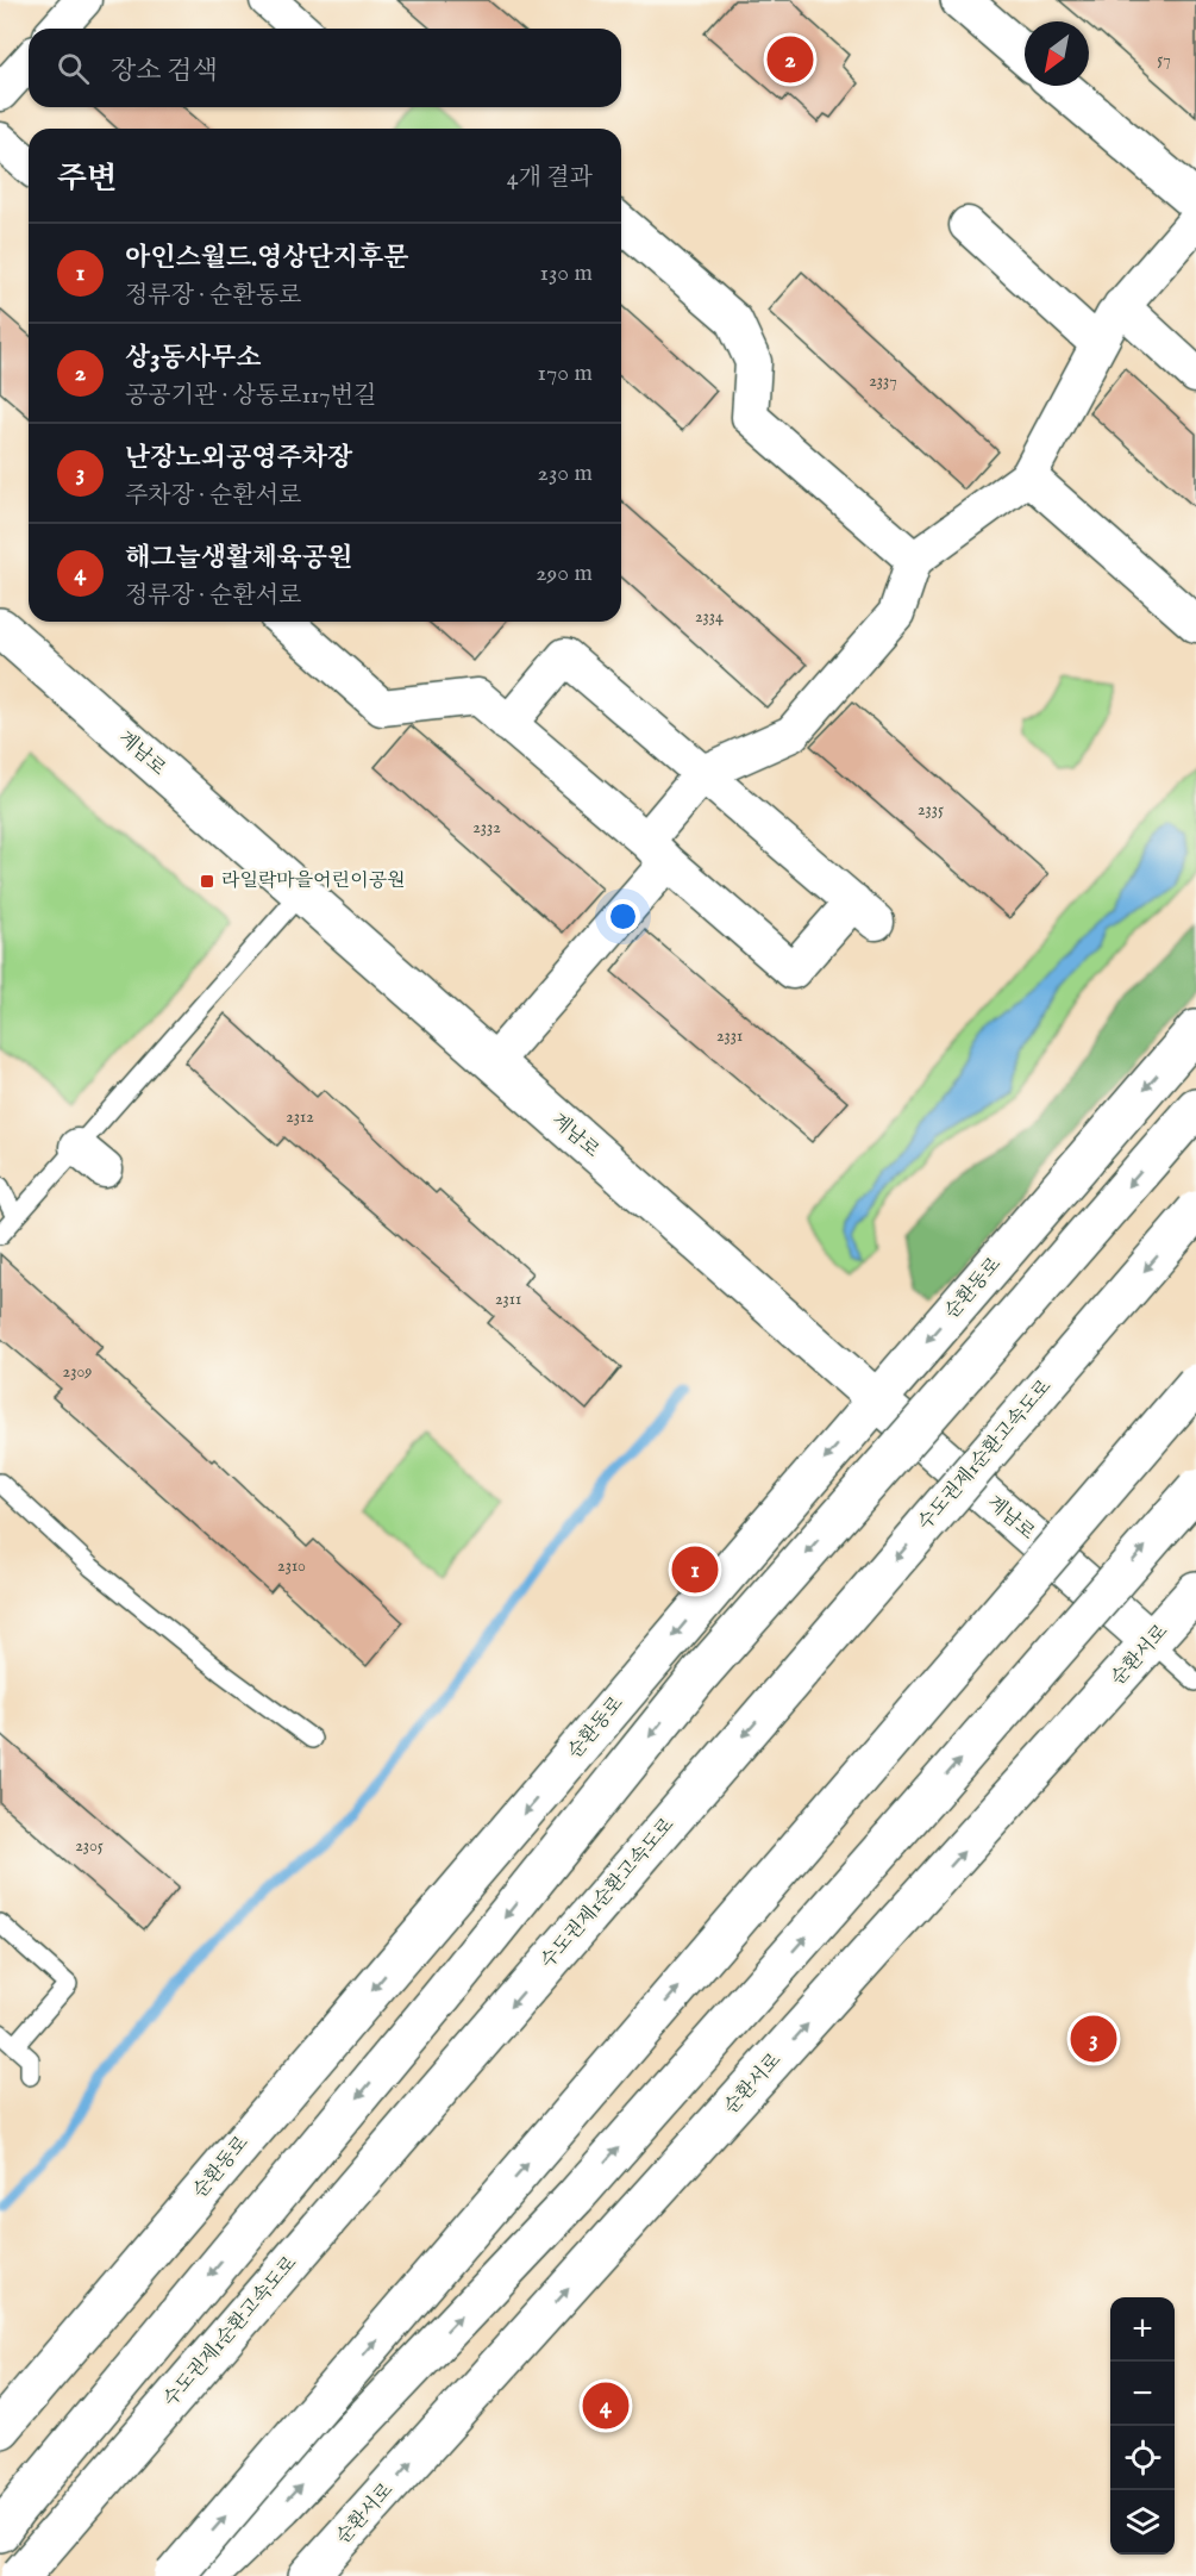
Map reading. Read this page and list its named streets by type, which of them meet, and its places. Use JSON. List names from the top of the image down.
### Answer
{
  "streets": {
    "main road": [
      "계남로",
      "순환동로",
      "수도권제1순환고속도로",
      "순환서로"
    ]
  },
  "crossings": [
    ["계남로", "순환동로"],
    ["계남로", "순환서로"]
  ],
  "places": {
    "transit": ["라일락마을어린이공원"]
  },
  "house_numbers": [
    "57",
    "2337",
    "2334",
    "2335",
    "2332",
    "2331",
    "2312",
    "2311",
    "2309",
    "2310",
    "2305"
  ],
  "north": "bottom left",
  "page": {
    "search": "장소 검색",
    "pins": [
      "2",
      "1",
      "3",
      "4"
    ],
    "heading": ["주변", "4개 결과"],
    "list": [
      {
        "mark": "1",
        "name": "아인스월드.영상단지후문",
        "note": "정류장 · 순환동로",
        "value": "130 m"
      },
      {
        "mark": "2",
        "name": "상3동사무소",
        "note": "공공기관 · 상동로117번길",
        "value": "170 m"
      },
      {
        "mark": "3",
        "name": "난장노외공영주차장",
        "note": "주차장 · 순환서로",
        "value": "230 m"
      },
      {
        "mark": "4",
        "name": "해그늘생활체육공원",
        "note": "정류장 · 순환서로",
        "value": "290 m"
      }
    ],
    "map_buttons": ["+", "−"]
  }
}
